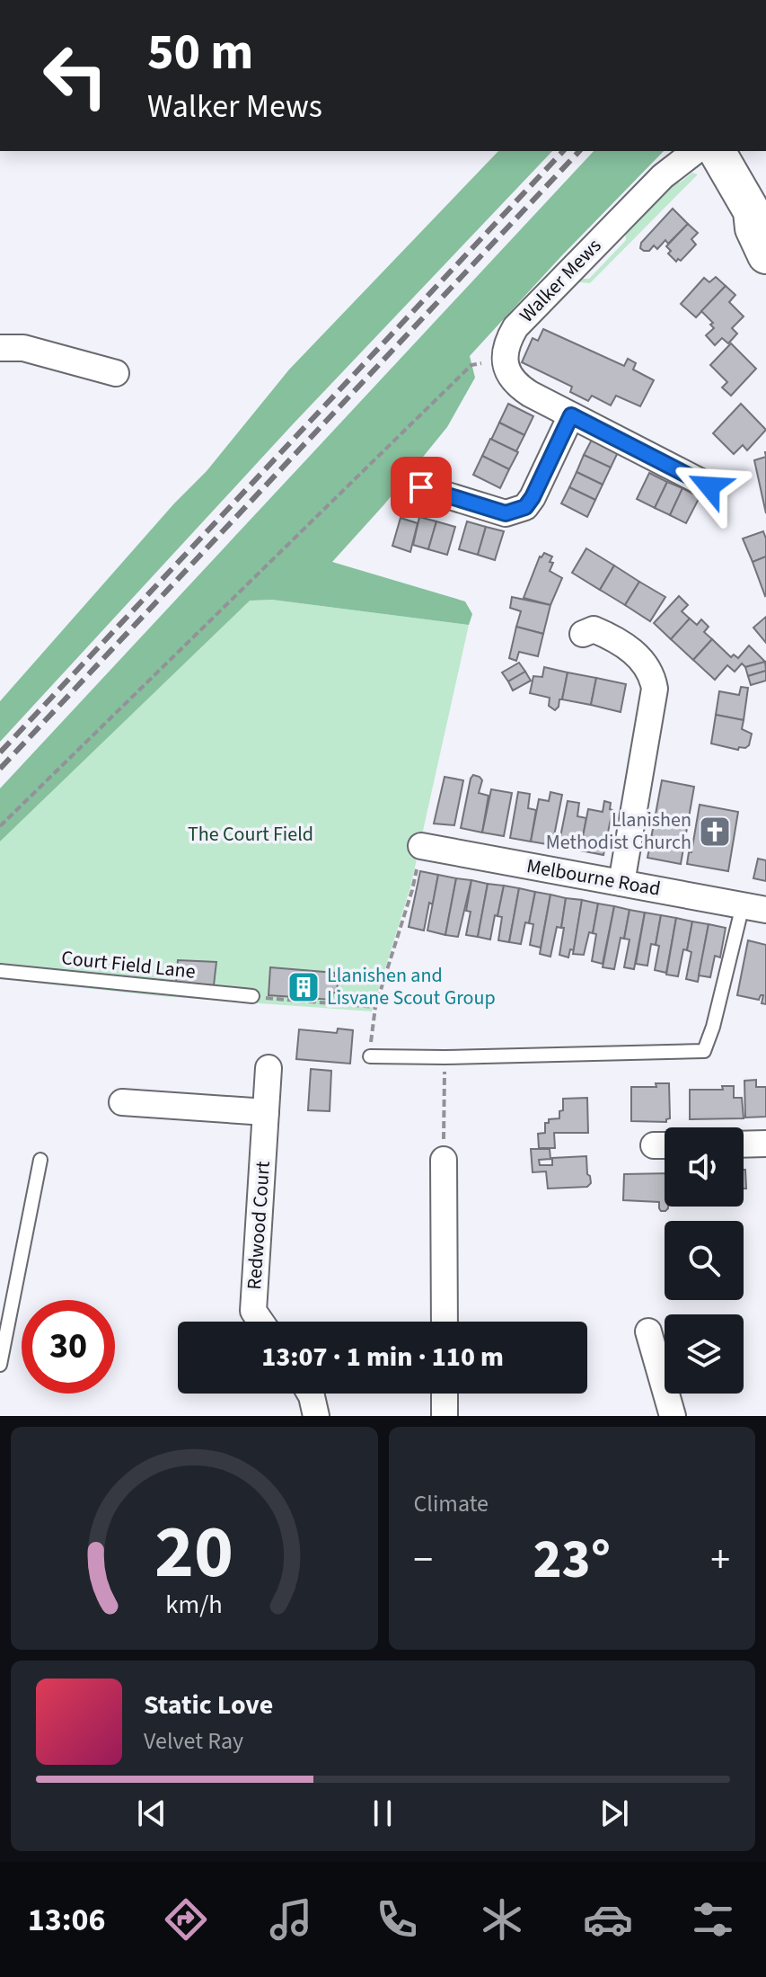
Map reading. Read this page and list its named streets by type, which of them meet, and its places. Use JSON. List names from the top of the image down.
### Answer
{
  "streets": {
    "street": ["Walker Mews", "Melbourne Road", "Redwood Court"],
    "lane": ["Court Field Lane"]
  },
  "parks": ["The Court Field"],
  "places": {
    "church": ["Llanishen Methodist Church"],
    "building": ["Llanishen and Lisvane Scout Group"]
  },
  "page": {
    "turn": ["50 m", "Walker Mews"],
    "limit": "30",
    "trip": "13:07 · 1 min · 110 m",
    "tile": "Climate",
    "heat": ["−", "23°", "+"],
    "song": ["Static Love", "Velvet Ray"],
    "tabs": "13:06",
    "gauge": ["20", "km/h"]
  }
}
